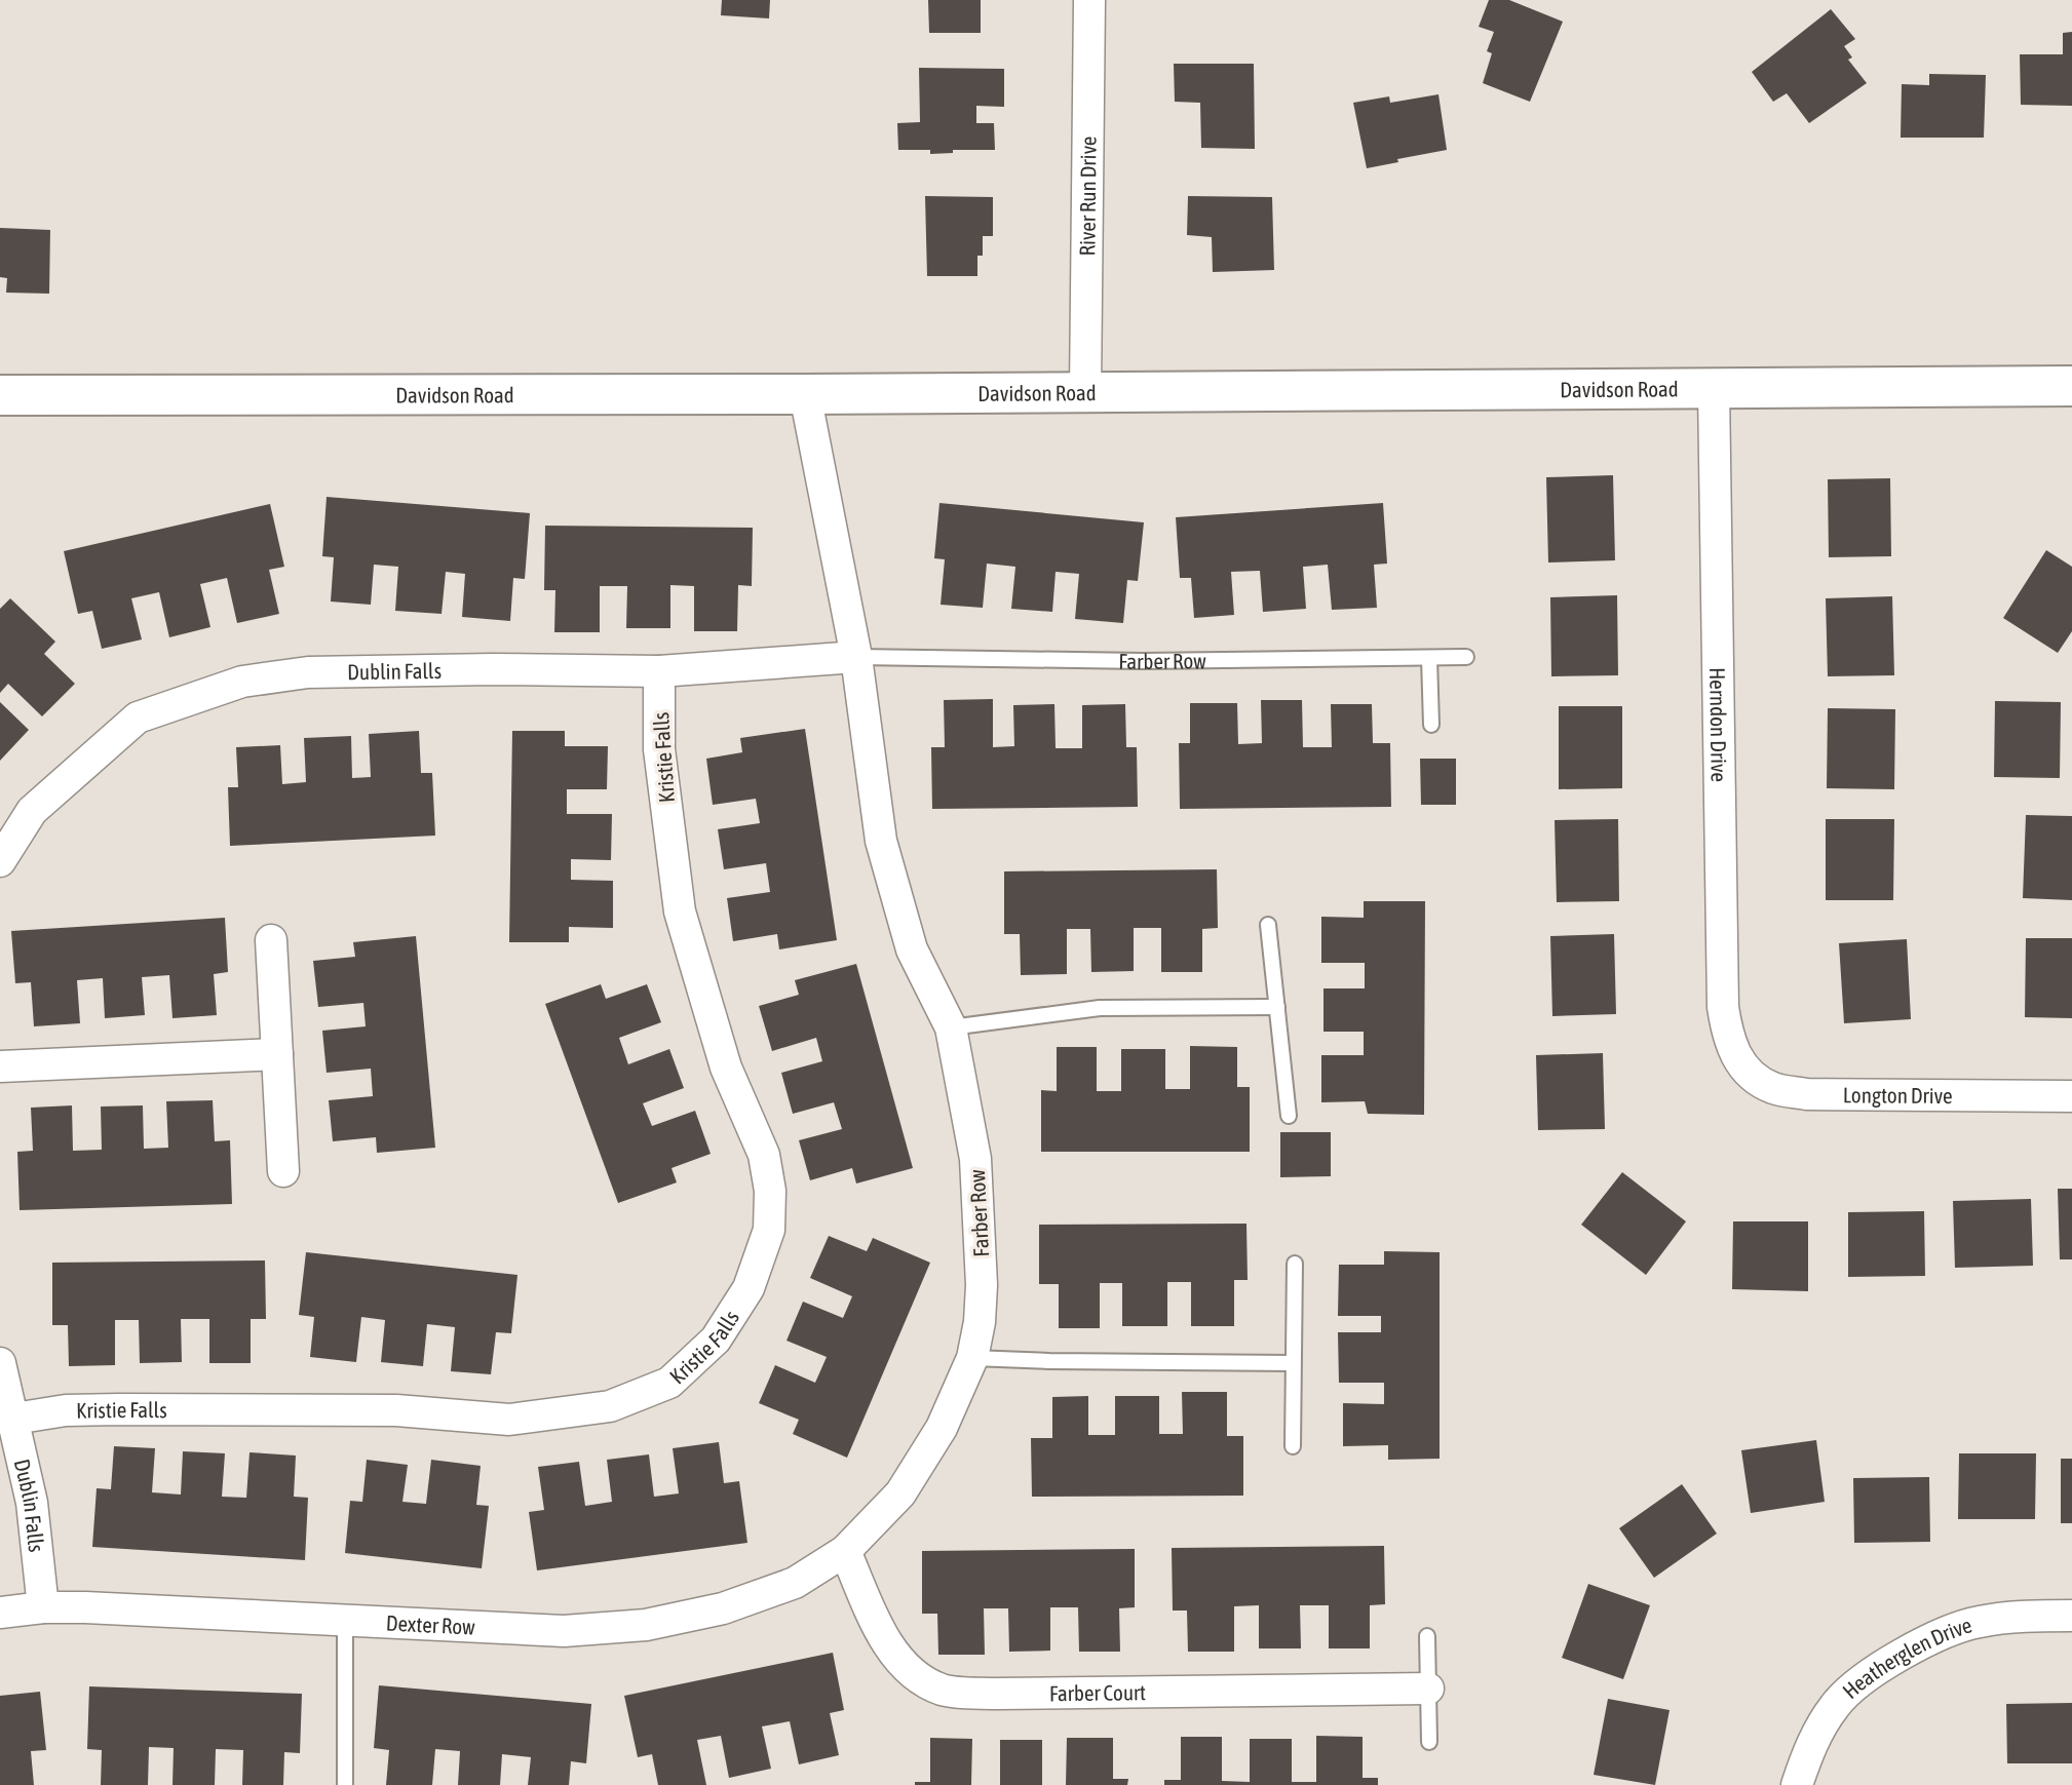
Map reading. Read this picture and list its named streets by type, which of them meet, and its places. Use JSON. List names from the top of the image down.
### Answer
{
  "streets": {
    "main road": ["Davidson Road"],
    "street": [
      "River Run Drive",
      "Farber Row",
      "Dublin Falls",
      "Herndon Drive",
      "Kristie Falls",
      "Longton Drive",
      "Dexter Row",
      "Heatherglen Drive",
      "Farber Court"
    ]
  },
  "crossings": [
    ["River Run Drive", "Davidson Road"],
    ["Davidson Road", "Farber Row"],
    ["Davidson Road", "Herndon Drive"],
    ["Farber Row", "Dublin Falls"],
    ["Farber Row", "Dexter Row"],
    ["Farber Row", "Farber Court"],
    ["Dublin Falls", "Kristie Falls"],
    ["Dublin Falls", "Dexter Row"],
    ["Herndon Drive", "Longton Drive"],
    ["Dexter Row", "Farber Court"]
  ]
}
